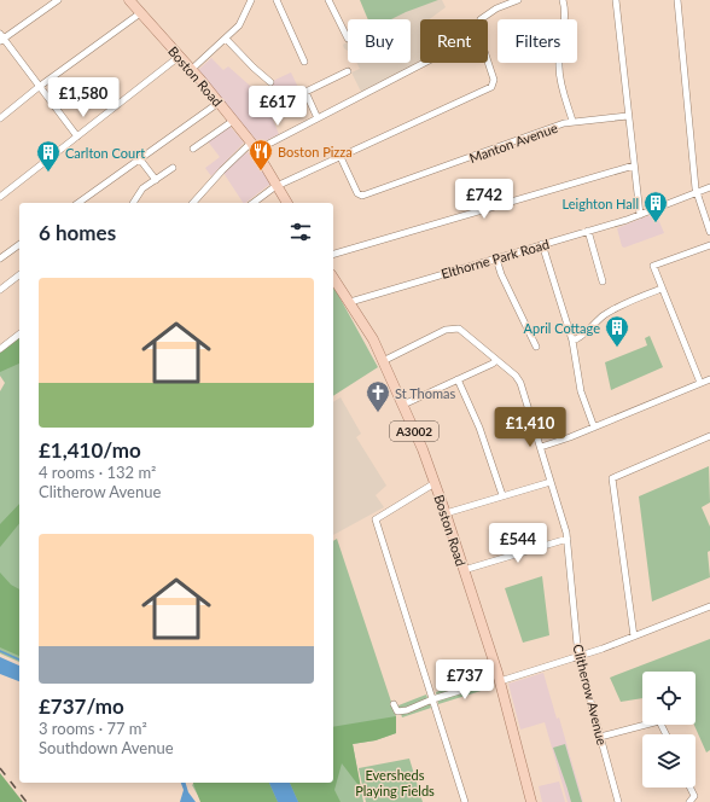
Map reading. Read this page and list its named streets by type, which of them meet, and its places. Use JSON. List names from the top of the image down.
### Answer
{
  "streets": {
    "main road": ["Boston Road", "A3002"],
    "street": ["Manton Avenue", "Elthorne Park Road", "Clitherow Avenue"]
  },
  "crossings": [
    ["Boston Road", "Elthorne Park Road"],
    ["Boston Road", "Clitherow Avenue"]
  ],
  "parks": ["Eversheds Playing Fields"],
  "places": {
    "restaurant": ["Boston Pizza"],
    "building": ["Carlton Court", "Leighton Hall", "April Cottage"],
    "church": ["St Thomas"]
  },
  "page": {
    "chip": ["Buy", "Rent", "Filters"],
    "price": [
      "£1,580",
      "£617",
      "£742",
      "£1,410",
      "£544",
      "£737"
    ],
    "heading": "6 homes",
    "list": [
      {
        "name": "£1,410/mo",
        "note": "4 rooms · 132 m² · Clitherow Avenue"
      },
      {
        "name": "£737/mo",
        "note": "3 rooms · 77 m² · Southdown Avenue"
      }
    ]
  }
}
